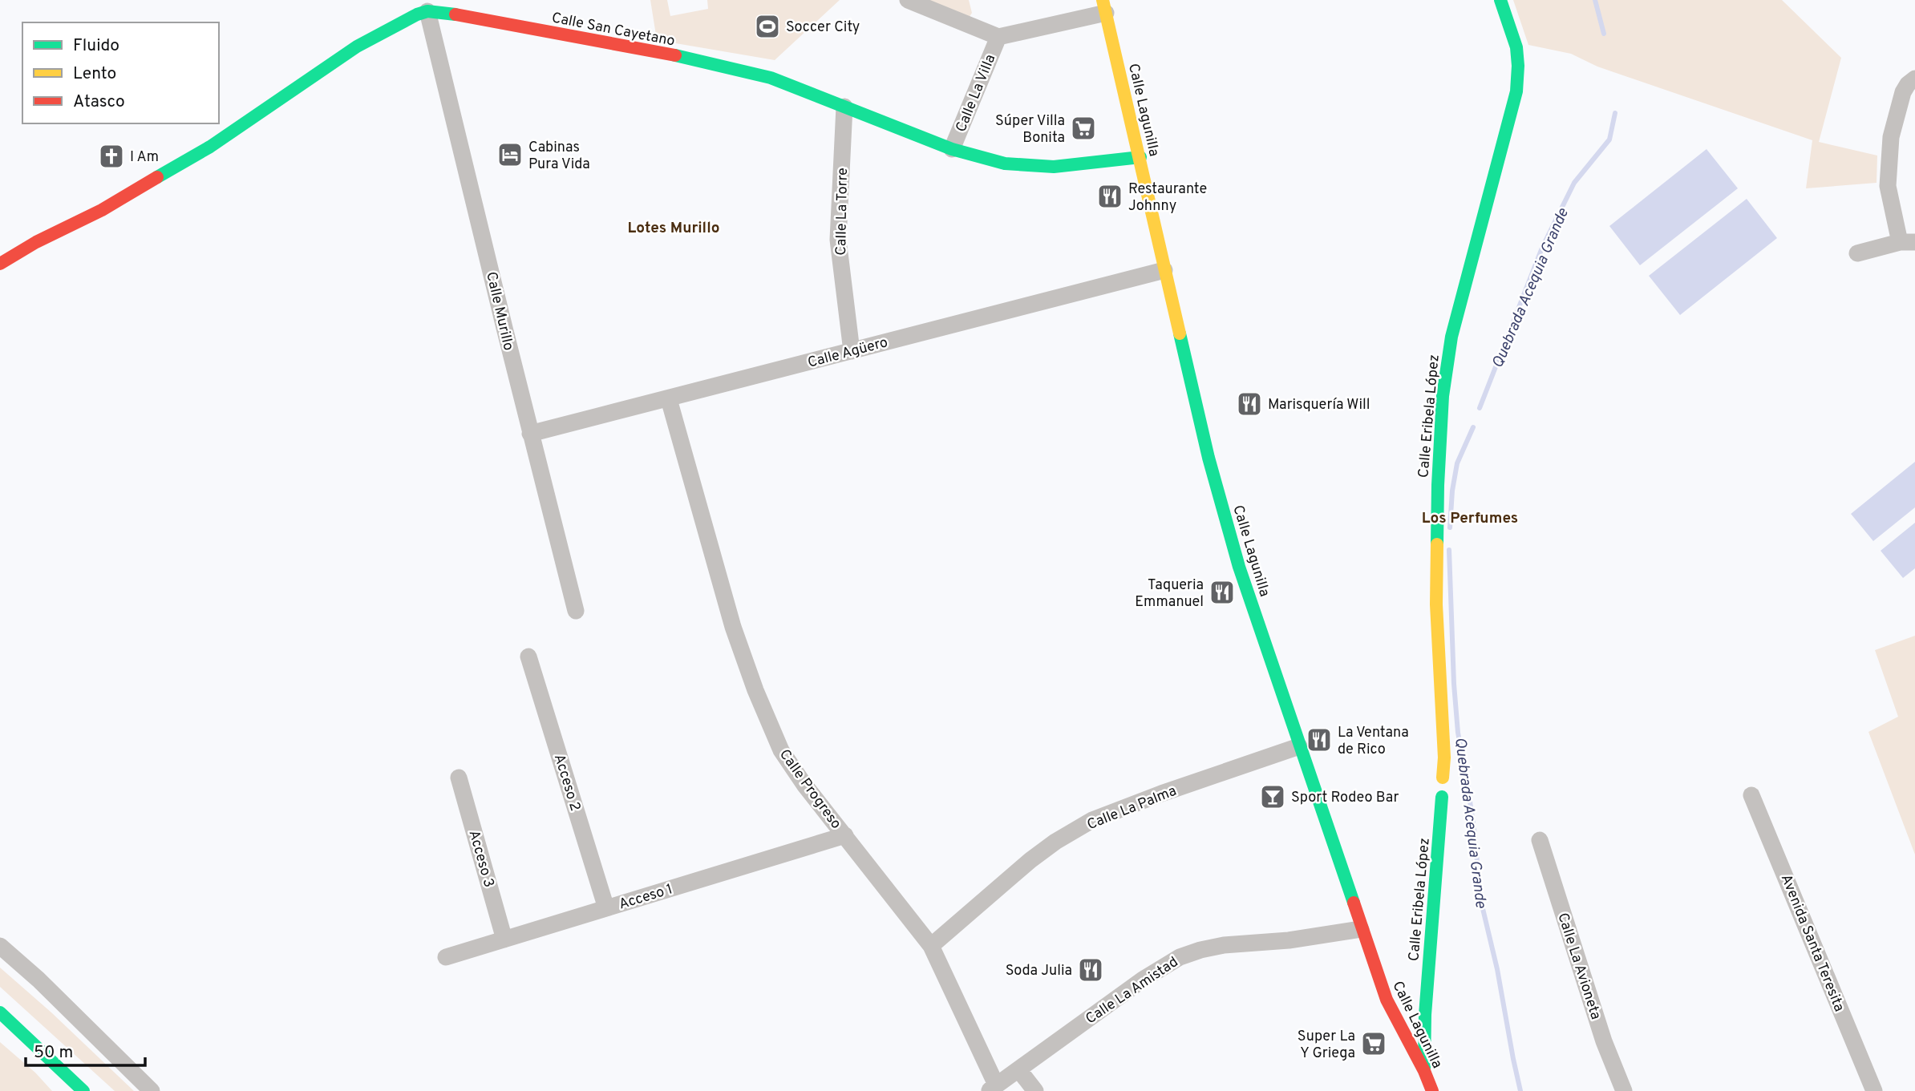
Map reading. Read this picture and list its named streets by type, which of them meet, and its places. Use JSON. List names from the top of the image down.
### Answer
{
  "streets": {
    "main road": ["Calle San Cayetano", "Calle Lagunilla", "Calle Eribela López"],
    "street": [
      "Calle La Villa",
      "Calle La Torre",
      "Calle Murillo",
      "Calle Agüero",
      "Acceso 2",
      "Calle Progreso",
      "Calle La Palma",
      "Acceso 3",
      "Acceso 1",
      "Avenida Santa Teresita",
      "Calle La Avioneta",
      "Calle La Amistad"
    ]
  },
  "crossings": [
    ["Calle San Cayetano", "Calle La Villa"],
    ["Calle San Cayetano", "Calle Lagunilla"],
    ["Calle San Cayetano", "Calle La Torre"],
    ["Calle San Cayetano", "Calle Murillo"],
    ["Calle La Villa", "Calle Lagunilla"],
    ["Calle Lagunilla", "Calle Agüero"],
    ["Calle Lagunilla", "Calle Eribela López"],
    ["Calle Lagunilla", "Calle La Palma"],
    ["Calle Lagunilla", "Calle La Amistad"],
    ["Calle La Torre", "Calle Agüero"],
    ["Calle Murillo", "Calle Agüero"],
    ["Calle Agüero", "Calle Progreso"],
    ["Acceso 2", "Acceso 1"],
    ["Calle Progreso", "Calle La Palma"],
    ["Calle Progreso", "Acceso 1"],
    ["Calle Progreso", "Calle La Amistad"],
    ["Acceso 3", "Acceso 1"]
  ],
  "districts": ["Lotes Murillo", "Los Perfumes"],
  "water": ["Quebrada Acequia Grande"],
  "places": {
    "sports": ["Soccer City"],
    "supermarket": ["Súper Villa Bonita", "Super La Y Griega"],
    "hotel": ["Cabinas Pura Vida"],
    "church": ["I Am"],
    "restaurant": [
      "Restaurante Johnny",
      "Marisquería Will",
      "Taqueria Emmanuel",
      "La Ventana de Rico",
      "Soda Julia"
    ],
    "bar": ["Sport Rodeo Bar"]
  },
  "legend": ["Fluido", "Lento", "Atasco"],
  "scale_bar": "50 m"
}
